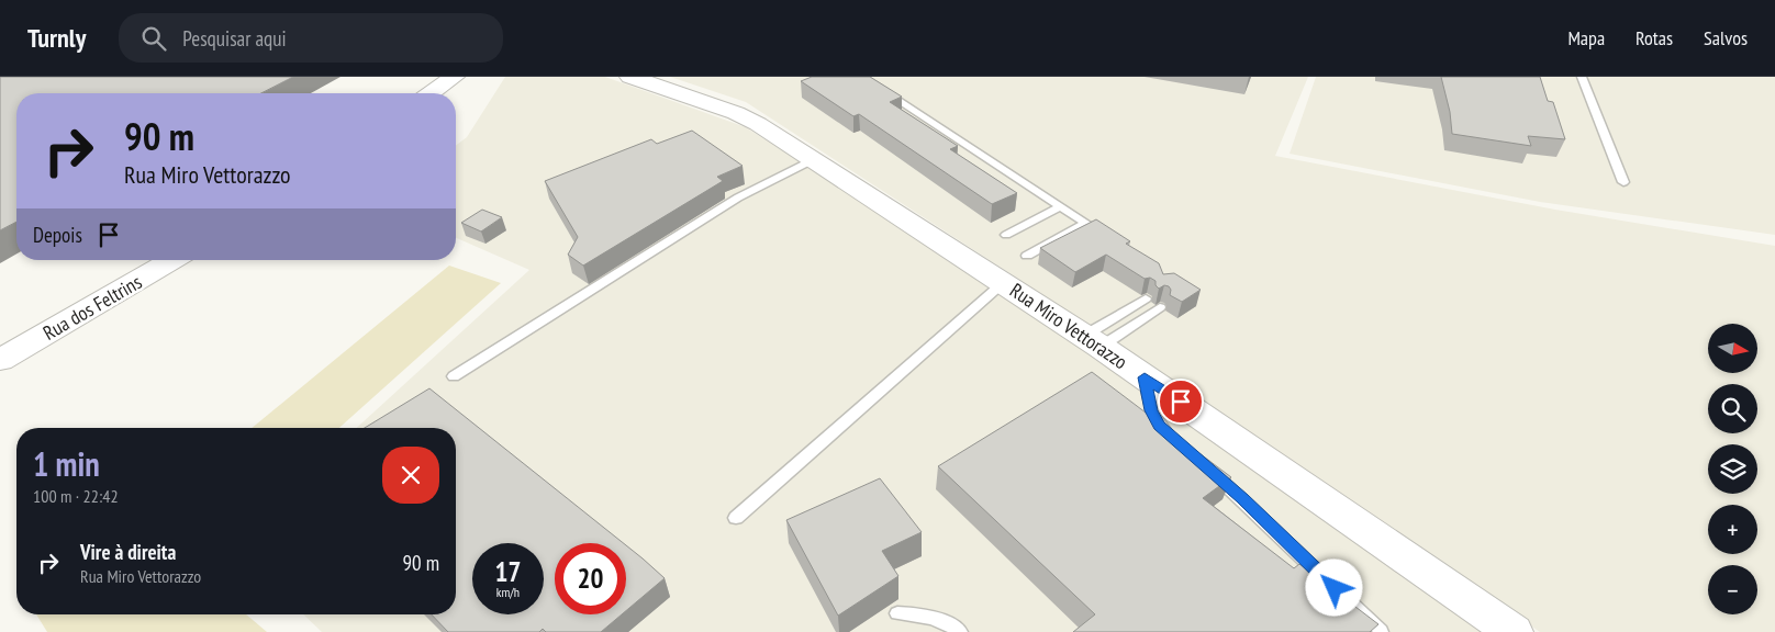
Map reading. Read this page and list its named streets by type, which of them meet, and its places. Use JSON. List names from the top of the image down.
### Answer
{
  "streets": {
    "street": ["Rua dos Feltrins", "Rua Miro Vettorazzo"]
  },
  "north": "right",
  "page": {
    "header": "Turnly",
    "search": "Pesquisar aqui",
    "nav": ["Mapa", "Rotas", "Salvos"],
    "turn": ["90 m", "Rua Miro Vettorazzo"],
    "then": "Depois",
    "map_buttons": ["+", "−"],
    "heading": ["1 min", "100 m · 22:42"],
    "list": [
      {
        "name": "Vire à direita",
        "note": "Rua Miro Vettorazzo",
        "value": "90 m"
      }
    ],
    "speed": "17 km/h",
    "limit": "20"
  }
}
